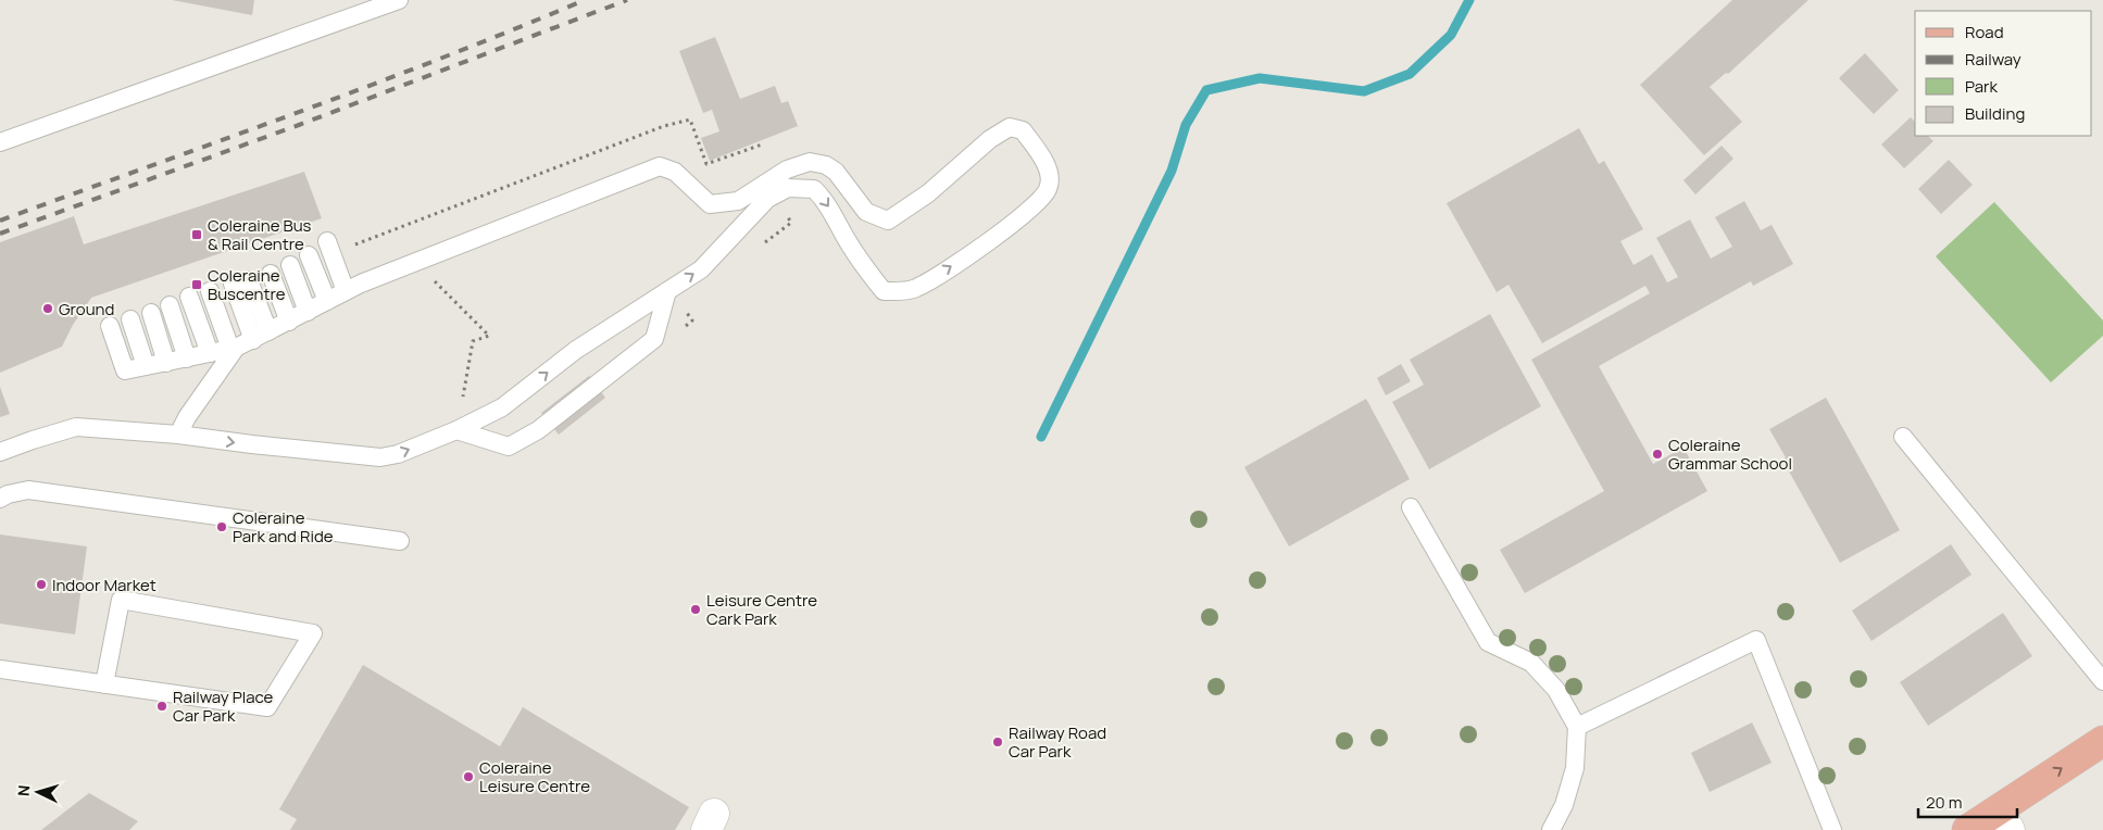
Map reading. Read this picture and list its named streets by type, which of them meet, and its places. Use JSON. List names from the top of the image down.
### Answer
{
  "places": {
    "transit": ["Coleraine Bus & Rail Centre", "Coleraine Buscentre"],
    "other": [
      "Ground",
      "Coleraine Grammar School",
      "Coleraine Park and Ride",
      "Indoor Market",
      "Leisure Centre Cark Park",
      "Railway Place Car Park",
      "Railway Road Car Park",
      "Coleraine Leisure Centre"
    ]
  },
  "legend": [
    "Road",
    "Railway",
    "Park",
    "Building"
  ],
  "scale_bar": "20 m",
  "north": "left"
}
